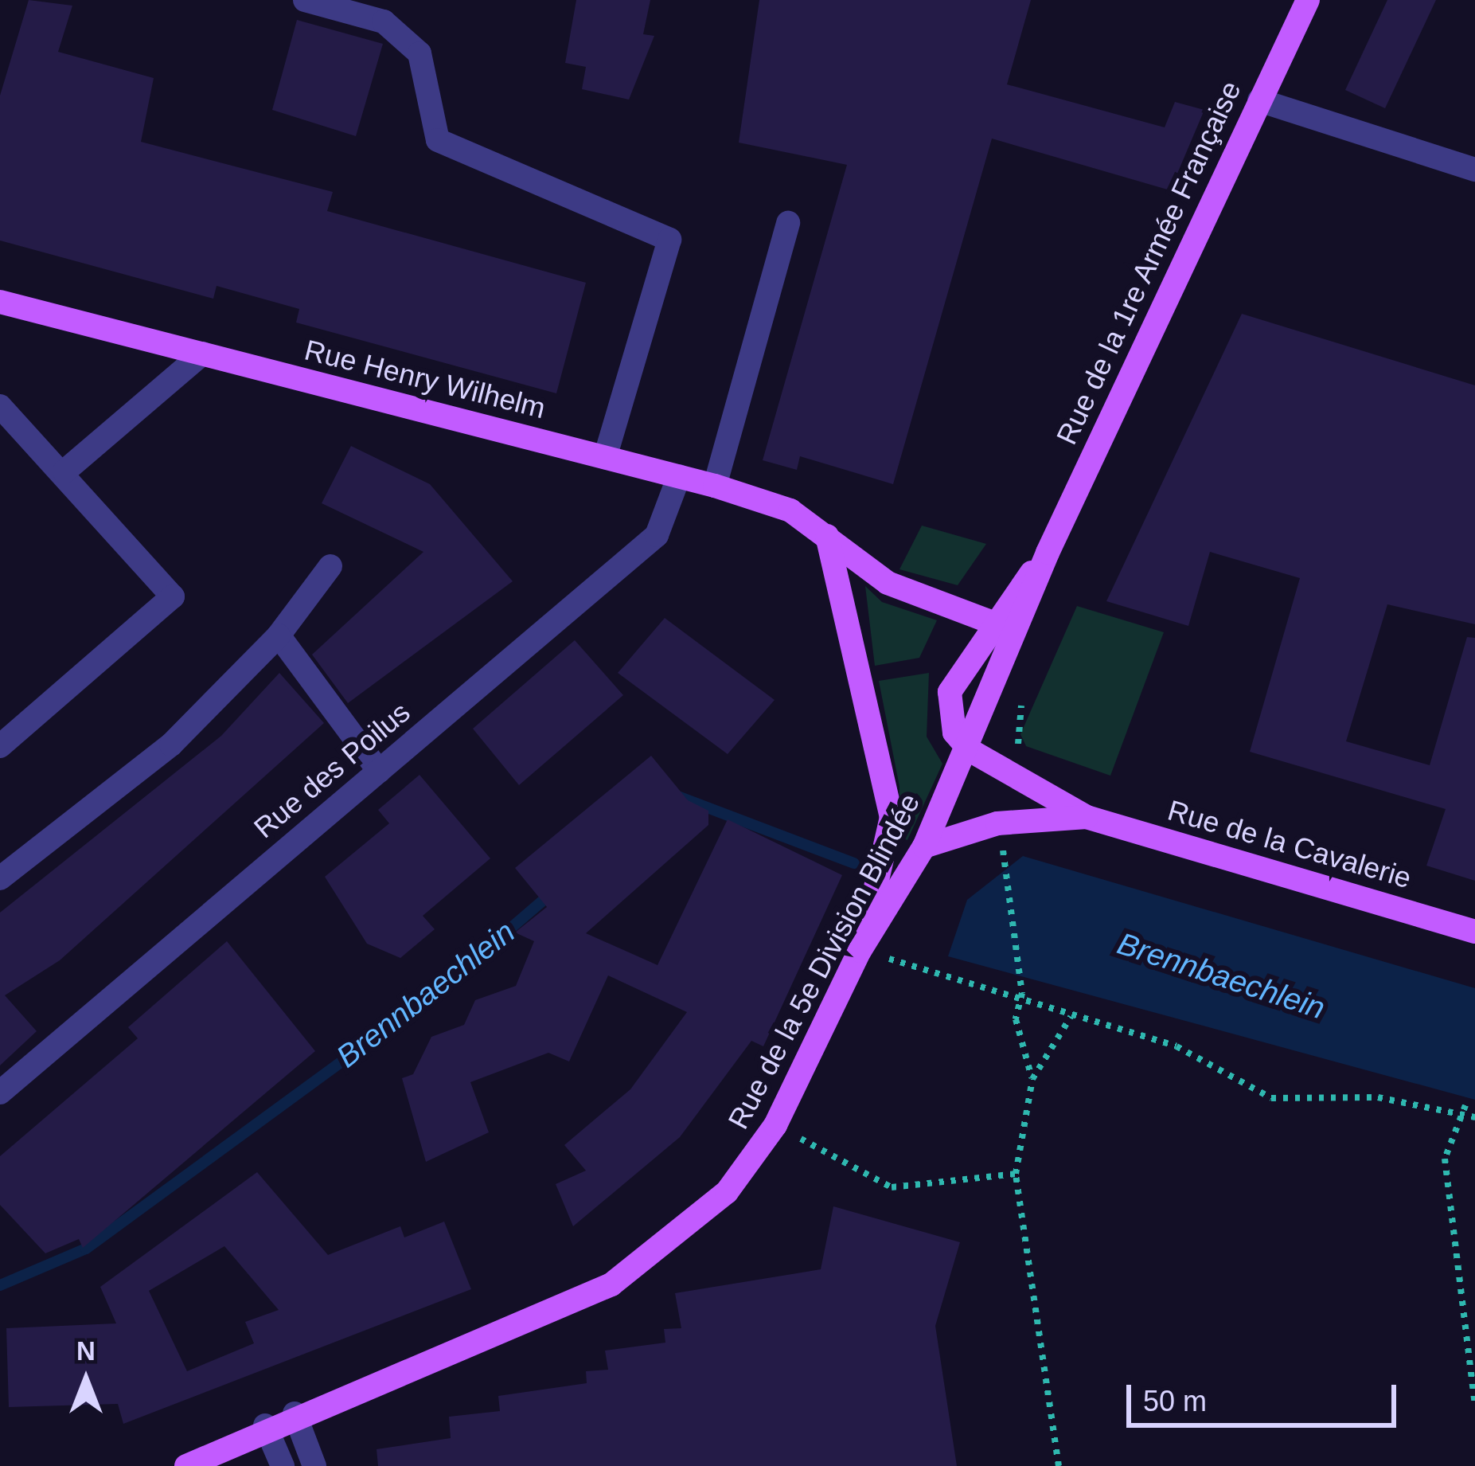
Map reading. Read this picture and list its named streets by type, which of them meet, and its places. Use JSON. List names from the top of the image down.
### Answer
{
  "streets": {
    "main road": [
      "Rue de la 1re Armée Française",
      "Rue Henry Wilhelm",
      "Rue de la Cavalerie",
      "Rue de la 5e Division Blindée"
    ],
    "street": ["Rue des Poilus"]
  },
  "crossings": [
    ["Rue de la 1re Armée Française", "Rue de la 5e Division Blindée"],
    ["Rue Henry Wilhelm", "Rue des Poilus"],
    ["Rue de la Cavalerie", "Rue de la 5e Division Blindée"]
  ],
  "water": ["Brennbaechlein"],
  "scale_bar": "50 m",
  "north": "top"
}
